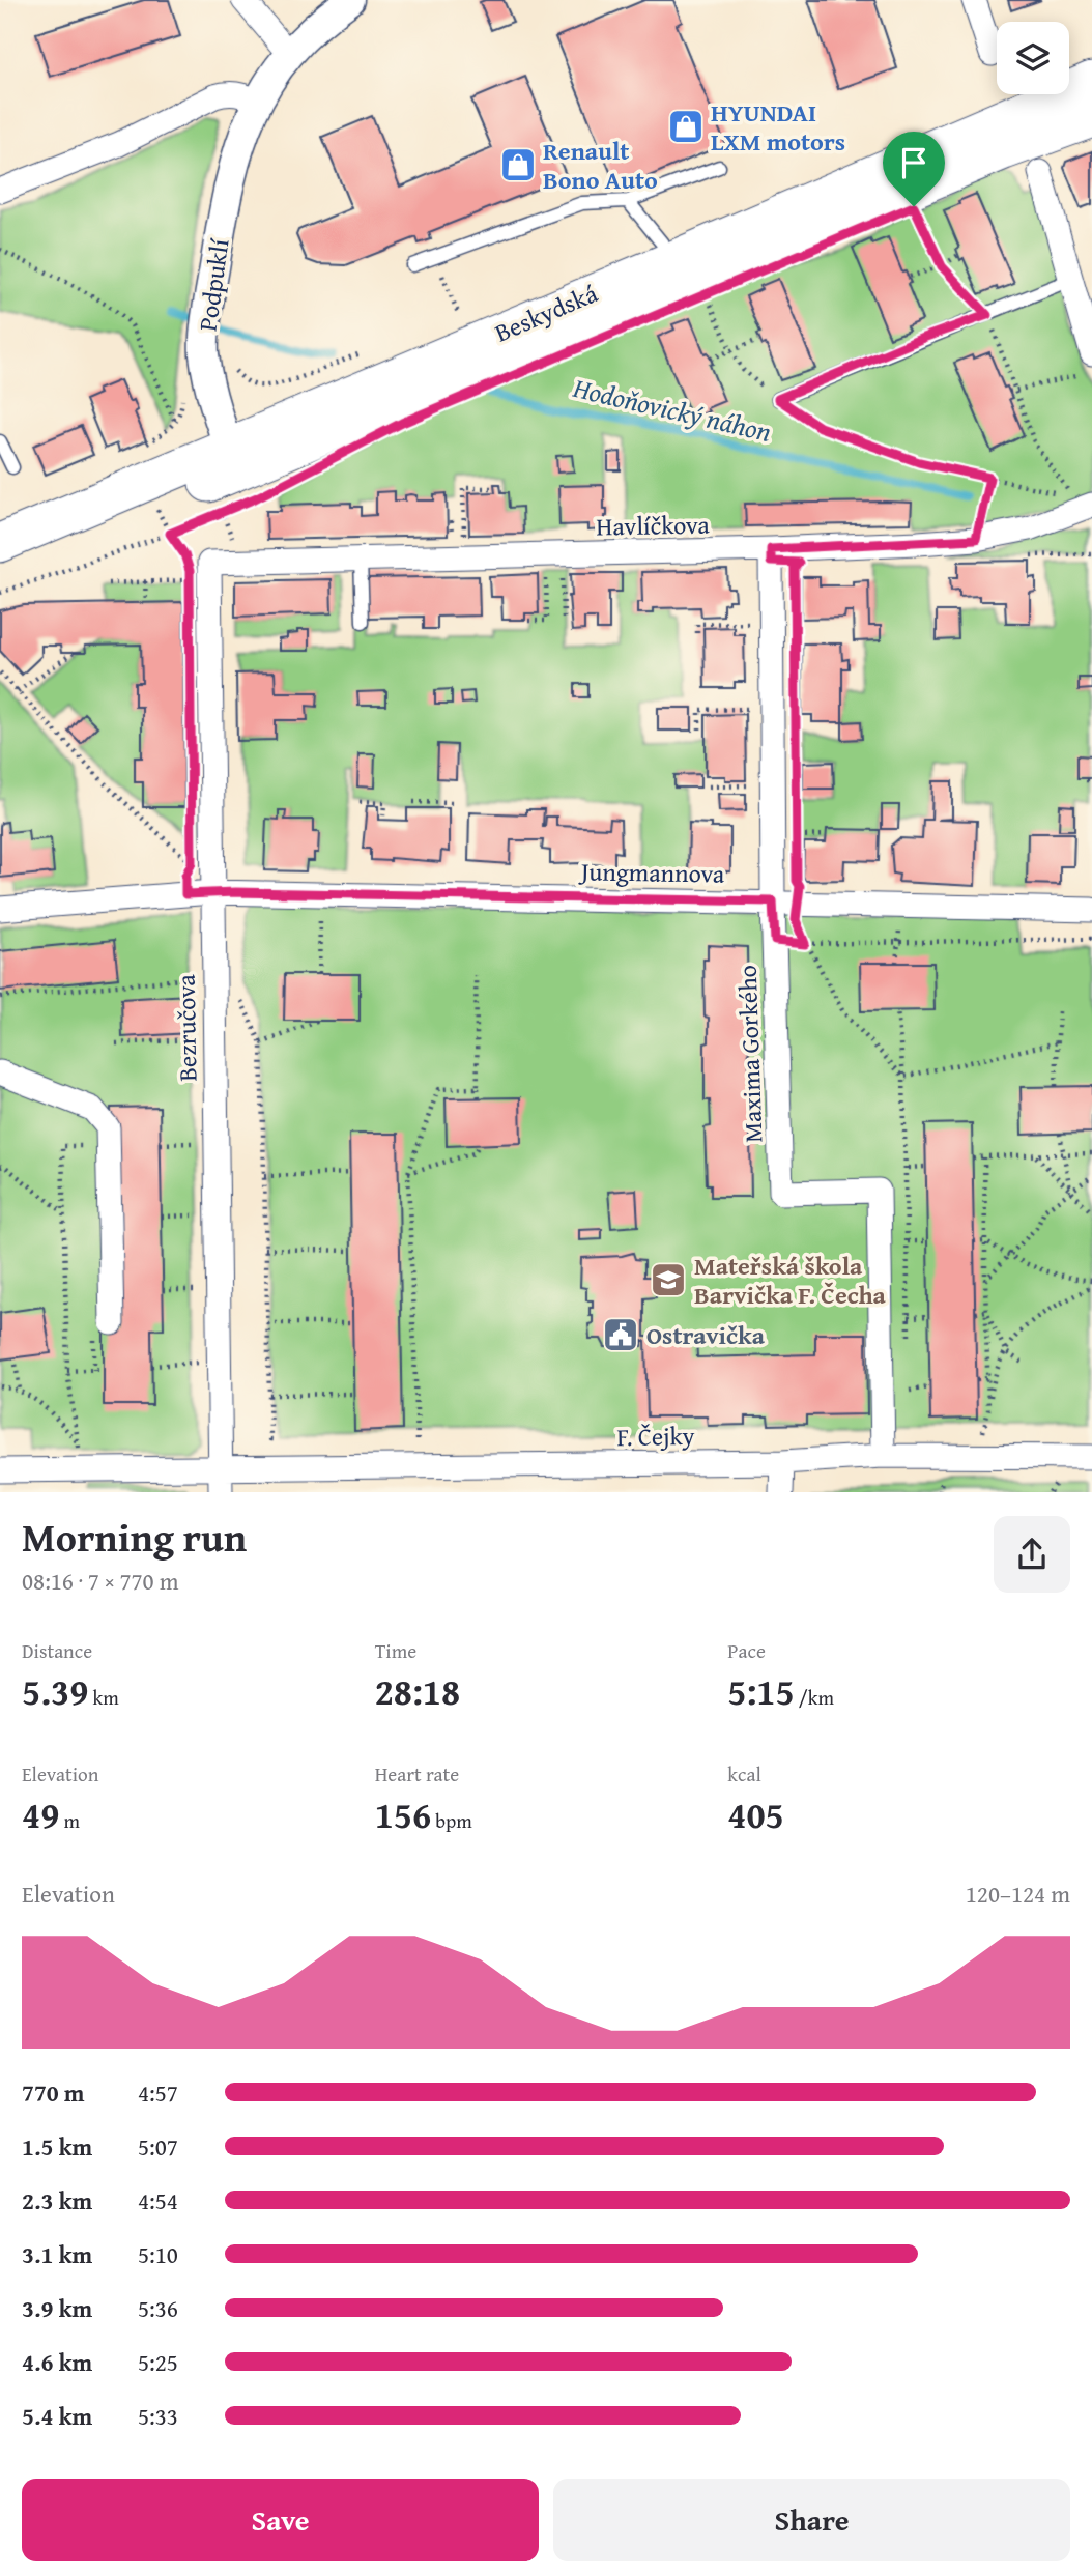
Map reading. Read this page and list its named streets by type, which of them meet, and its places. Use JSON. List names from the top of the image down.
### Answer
{
  "streets": {
    "main road": ["Beskydská"],
    "street": [
      "Podpuklí",
      "Havlíčkova",
      "Jungmannova",
      "Bezručova",
      "Maxima Gorkého",
      "F. Čejky"
    ]
  },
  "crossings": [
    ["Podpuklí", "Beskydská"],
    ["Havlíčkova", "Bezručova"],
    ["Havlíčkova", "Maxima Gorkého"],
    ["Jungmannova", "Bezručova"],
    ["Jungmannova", "Maxima Gorkého"],
    ["Bezručova", "F. Čejky"],
    ["Maxima Gorkého", "F. Čejky"]
  ],
  "water": ["Hodoňovický náhon"],
  "places": {
    "shop": ["HYUNDAI LXM motors", "Renault Bono Auto"],
    "school or university": ["Mateřská škola Barvička F. Čecha"],
    "public building": ["Ostravička"]
  },
  "page": {
    "heading": ["Morning run", "08:16 · 7 × 770 m"],
    "stats": [
      ["Distance", "5.39 km"],
      ["Time", "28:18"],
      ["Pace", "5:15 /km"],
      ["Elevation", "49 m"],
      ["Heart rate", "156 bpm"],
      ["kcal", "405"]
    ],
    "chart": ["Elevation", "120–124 m"],
    "list": [
      {
        "name": "770 m",
        "note": "4:57"
      },
      {
        "name": "1.5 km",
        "note": "5:07"
      },
      {
        "name": "2.3 km",
        "note": "4:54"
      },
      {
        "name": "3.1 km",
        "note": "5:10"
      },
      {
        "name": "3.9 km",
        "note": "5:36"
      },
      {
        "name": "4.6 km",
        "note": "5:25"
      },
      {
        "name": "5.4 km",
        "note": "5:33"
      }
    ],
    "buttons": ["Save", "Share"]
  }
}
